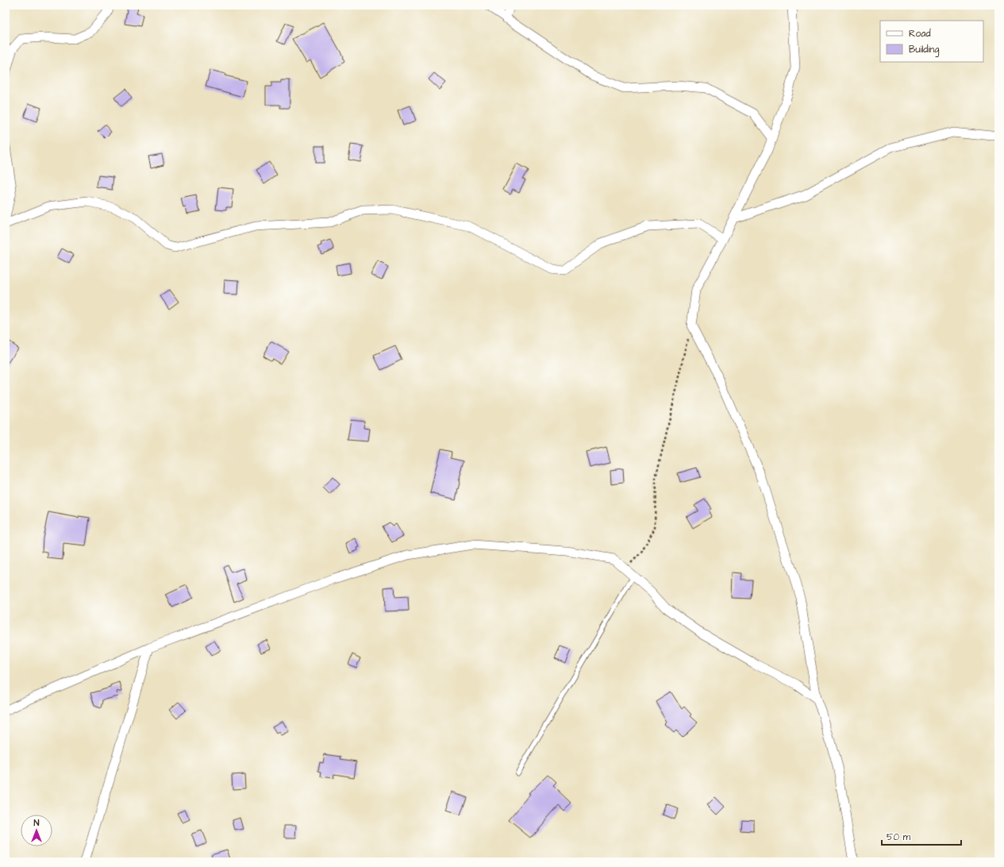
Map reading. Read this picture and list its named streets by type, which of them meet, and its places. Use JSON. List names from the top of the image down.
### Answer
{
  "legend": ["Road", "Building"],
  "scale_bar": "50 m",
  "north": "top"
}
